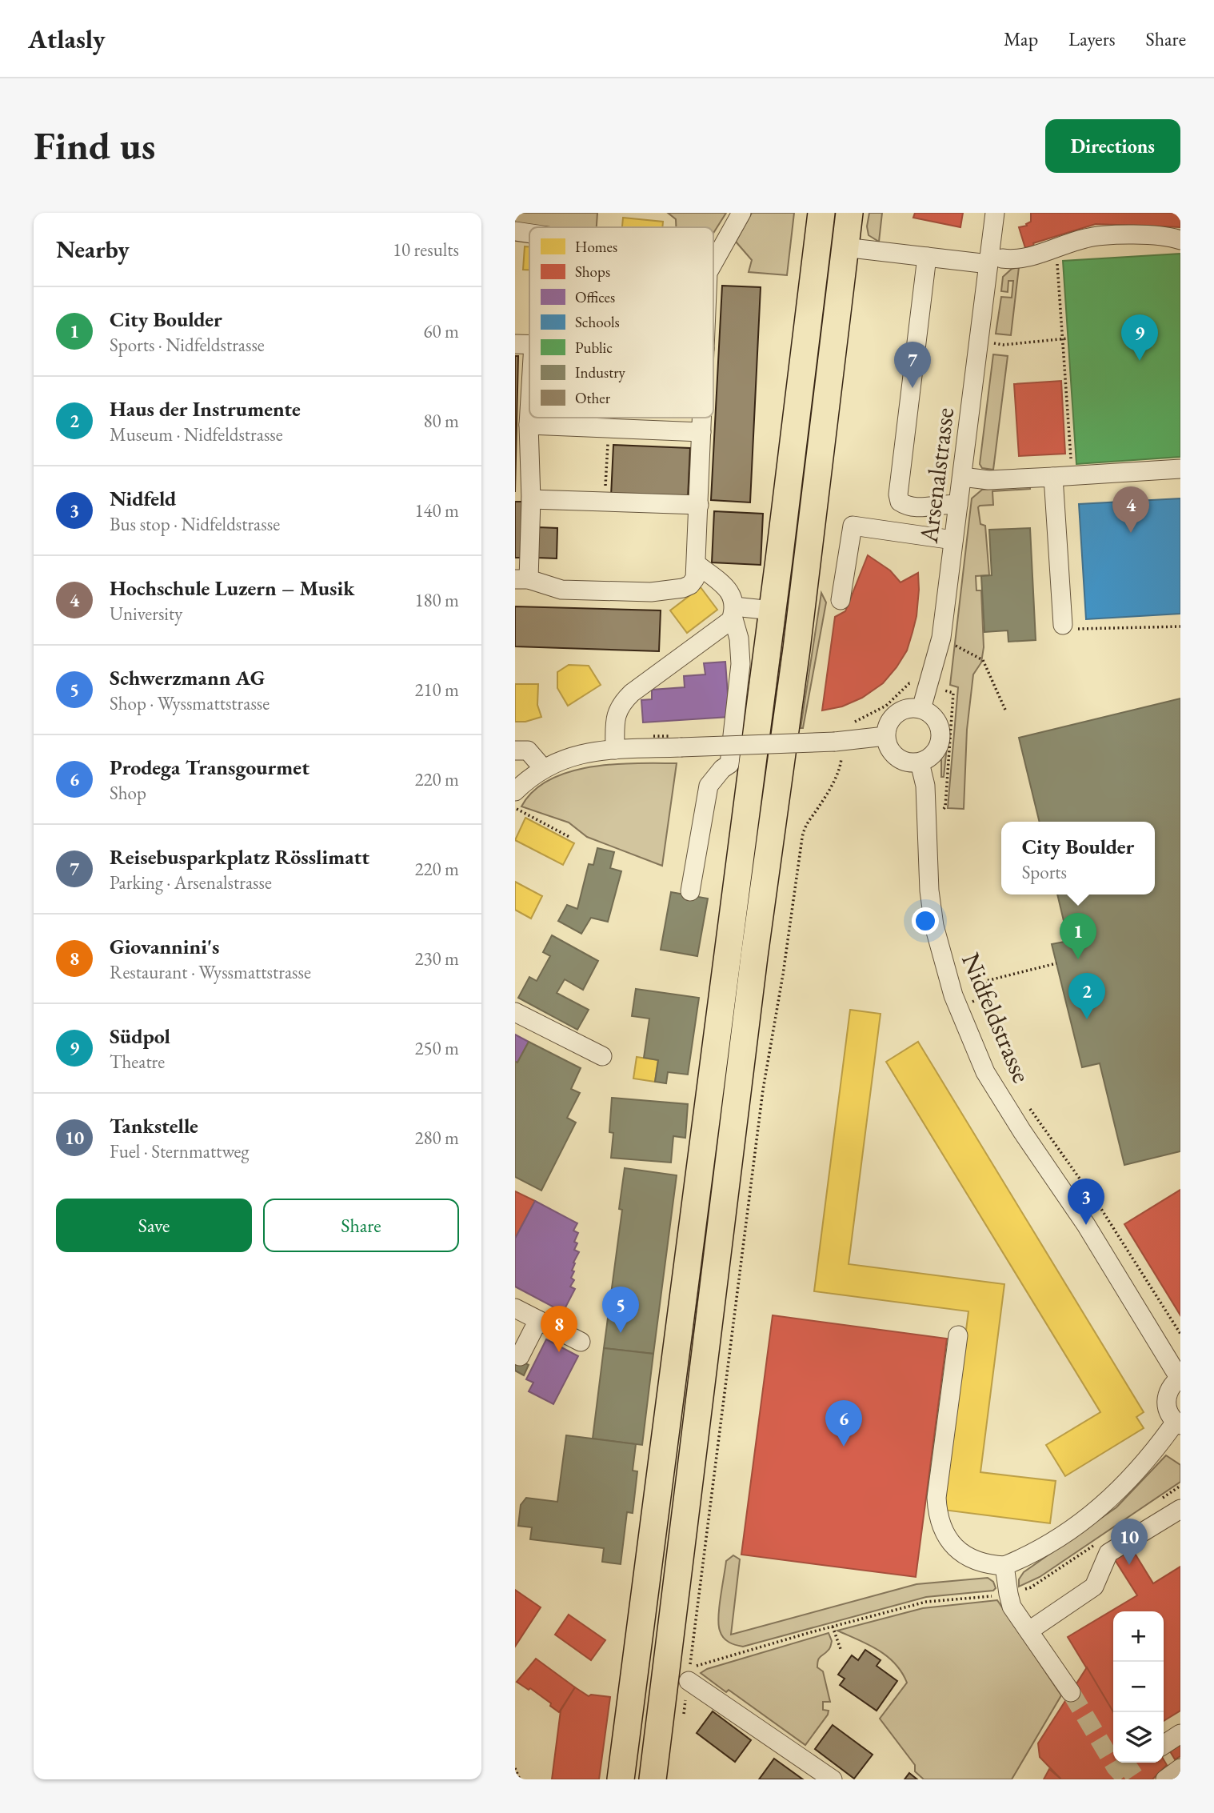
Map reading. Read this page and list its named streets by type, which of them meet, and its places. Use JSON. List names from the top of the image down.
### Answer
{
  "streets": {
    "street": ["Arsenalstrasse", "Nidfeldstrasse"]
  },
  "crossings": [
    ["Arsenalstrasse", "Nidfeldstrasse"]
  ],
  "legend": [
    "Homes",
    "Shops",
    "Offices",
    "Schools",
    "Public",
    "Industry",
    "Other"
  ],
  "page": {
    "header": "Atlasly",
    "nav": ["Map", "Layers", "Share"],
    "buttons": [
      "Directions",
      ["Save", "Share"]
    ],
    "title": "Find us",
    "heading": ["Nearby", "10 results"],
    "list": [
      {
        "mark": "1",
        "name": "City Boulder",
        "note": "Sports · Nidfeldstrasse",
        "value": "60 m"
      },
      {
        "mark": "2",
        "name": "Haus der Instrumente",
        "note": "Museum · Nidfeldstrasse",
        "value": "80 m"
      },
      {
        "mark": "3",
        "name": "Nidfeld",
        "note": "Bus stop · Nidfeldstrasse",
        "value": "140 m"
      },
      {
        "mark": "4",
        "name": "Hochschule Luzern – Musik",
        "note": "University",
        "value": "180 m"
      },
      {
        "mark": "5",
        "name": "Schwerzmann AG",
        "note": "Shop · Wyssmattstrasse",
        "value": "210 m"
      },
      {
        "mark": "6",
        "name": "Prodega Transgourmet",
        "note": "Shop",
        "value": "220 m"
      },
      {
        "mark": "7",
        "name": "Reisebusparkplatz Rösslimatt",
        "note": "Parking · Arsenalstrasse",
        "value": "220 m"
      },
      {
        "mark": "8",
        "name": "Giovannini's",
        "note": "Restaurant · Wyssmattstrasse",
        "value": "230 m"
      },
      {
        "mark": "9",
        "name": "Südpol",
        "note": "Theatre",
        "value": "250 m"
      },
      {
        "mark": "10",
        "name": "Tankstelle",
        "note": "Fuel · Sternmattweg",
        "value": "280 m"
      }
    ],
    "pins": [
      "9",
      "7",
      "4",
      "1",
      "2",
      "3",
      "5",
      "8",
      "6",
      "10"
    ],
    "popup": ["City Boulder", "Sports"],
    "map_buttons": ["+", "−"]
  }
}
